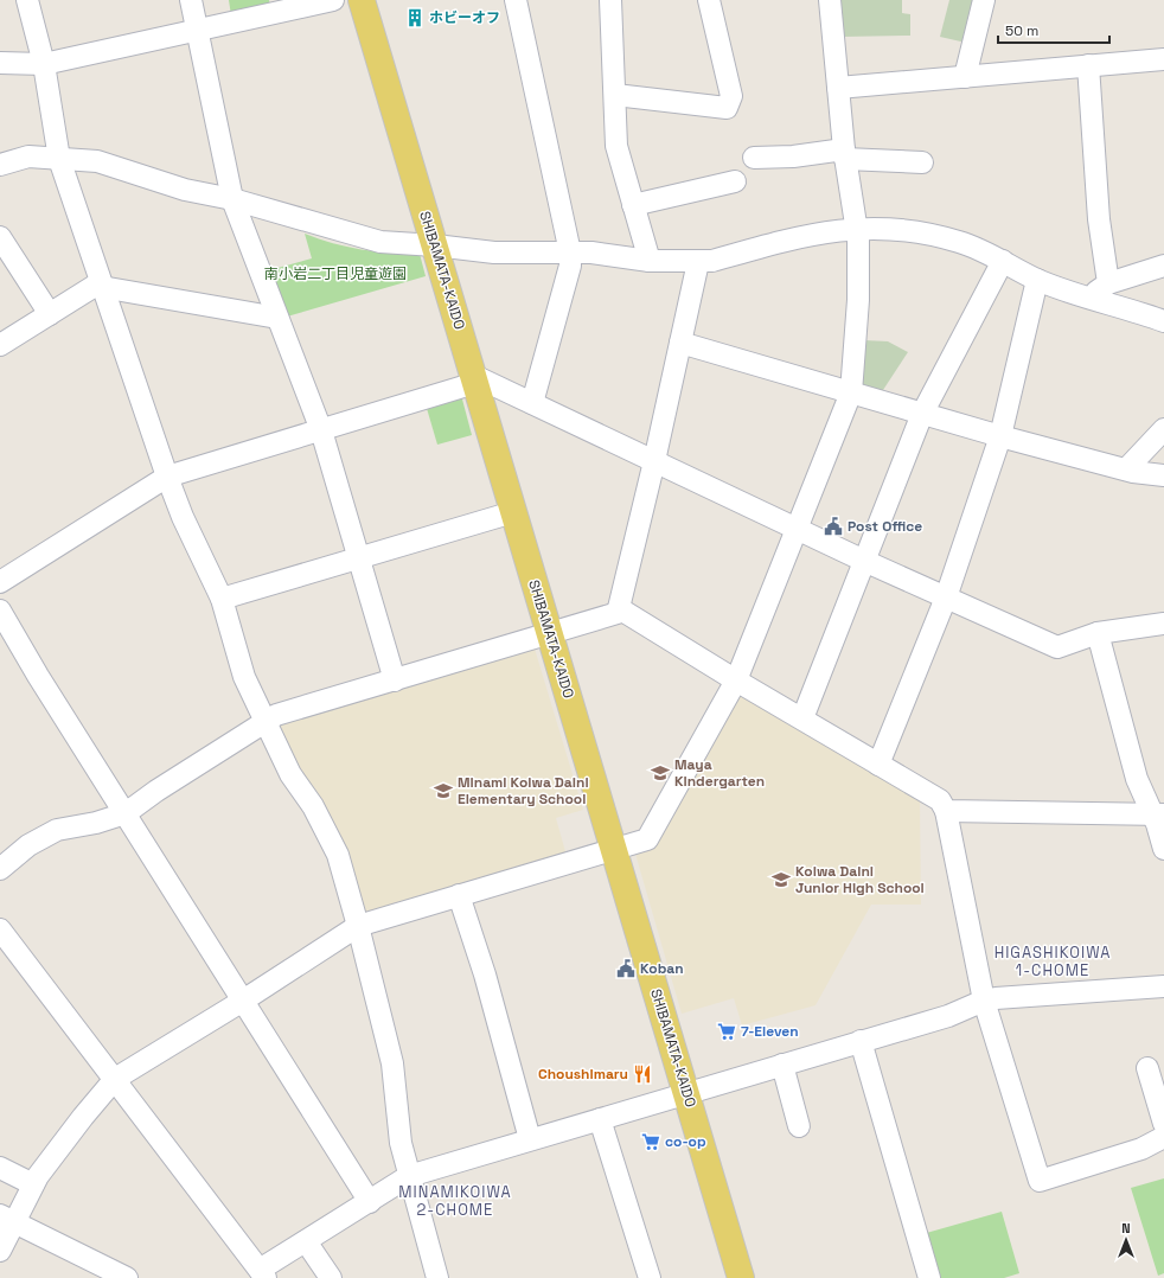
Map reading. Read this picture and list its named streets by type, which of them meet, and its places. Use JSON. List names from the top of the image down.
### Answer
{
  "streets": {
    "main road": ["SHIBAMATA-KAIDO"]
  },
  "districts": ["HIGASHIKOIWA 1-CHOME", "MINAMIKOIWA 2-CHOME"],
  "parks": ["南小岩二丁目児童遊園"],
  "places": {
    "building": ["ホビーオフ"],
    "public building": ["Post Office", "Koban"],
    "school or university": ["Maya Kindergarten", "Minami Koiwa Daini Elementary School", "Koiwa Daini Junior High School"],
    "supermarket": ["7-Eleven", "co-op"],
    "restaurant": ["Choushimaru"]
  },
  "scale_bar": "50 m",
  "north": "top"
}
